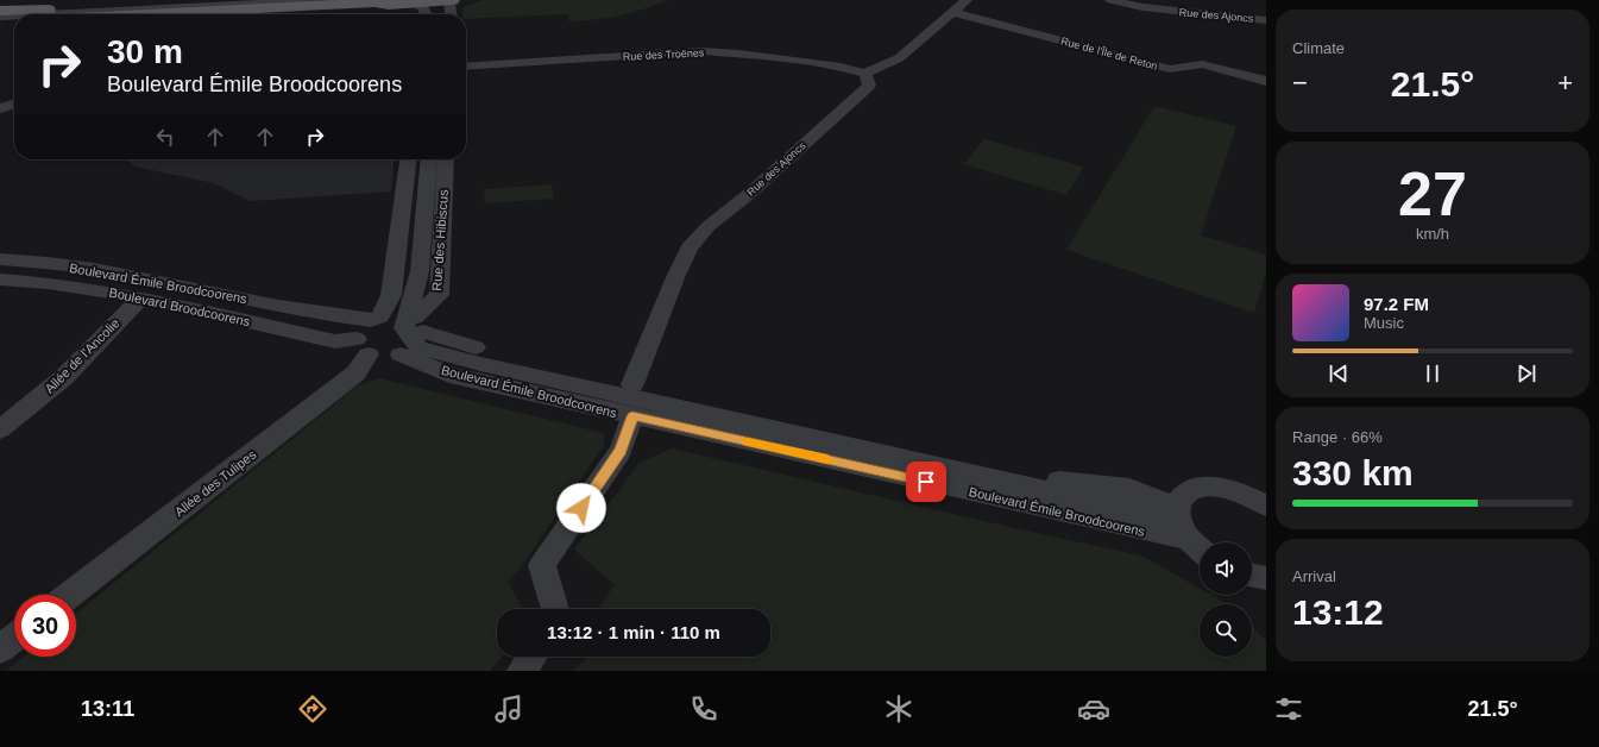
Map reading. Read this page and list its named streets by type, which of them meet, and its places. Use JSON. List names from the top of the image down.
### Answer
{
  "streets": {
    "street": [
      "Rue des Ajoncs",
      "Rue de l'Île de Reton",
      "Rue des Troënes",
      "Rue des Hibiscus",
      "Boulevard Émile Broodcoorens",
      "Boulevard Broodcoorens",
      "Allée de l'Ancolie",
      "Allée des Tulipes"
    ]
  },
  "crossings": [
    ["Rue des Ajoncs", "Rue des Troënes"],
    ["Rue des Hibiscus", "Boulevard Émile Broodcoorens"],
    ["Rue des Hibiscus", "Boulevard Broodcoorens"],
    ["Boulevard Émile Broodcoorens", "Boulevard Broodcoorens"],
    ["Boulevard Émile Broodcoorens", "Allée des Tulipes"],
    ["Boulevard Broodcoorens", "Allée de l'Ancolie"],
    ["Boulevard Broodcoorens", "Allée des Tulipes"]
  ],
  "page": {
    "tile": [
      "Climate",
      ["27", "km/h"],
      ["Range · 66%", "330 km"],
      ["Arrival", "13:12"]
    ],
    "turn": ["30 m", "Boulevard Émile Broodcoorens"],
    "heat": ["−", "21.5°", "+"],
    "song": ["97.2 FM", "Music"],
    "limit": "30",
    "trip": "13:12 · 1 min · 110 m",
    "tabs": ["13:11", "21.5°"]
  }
}
